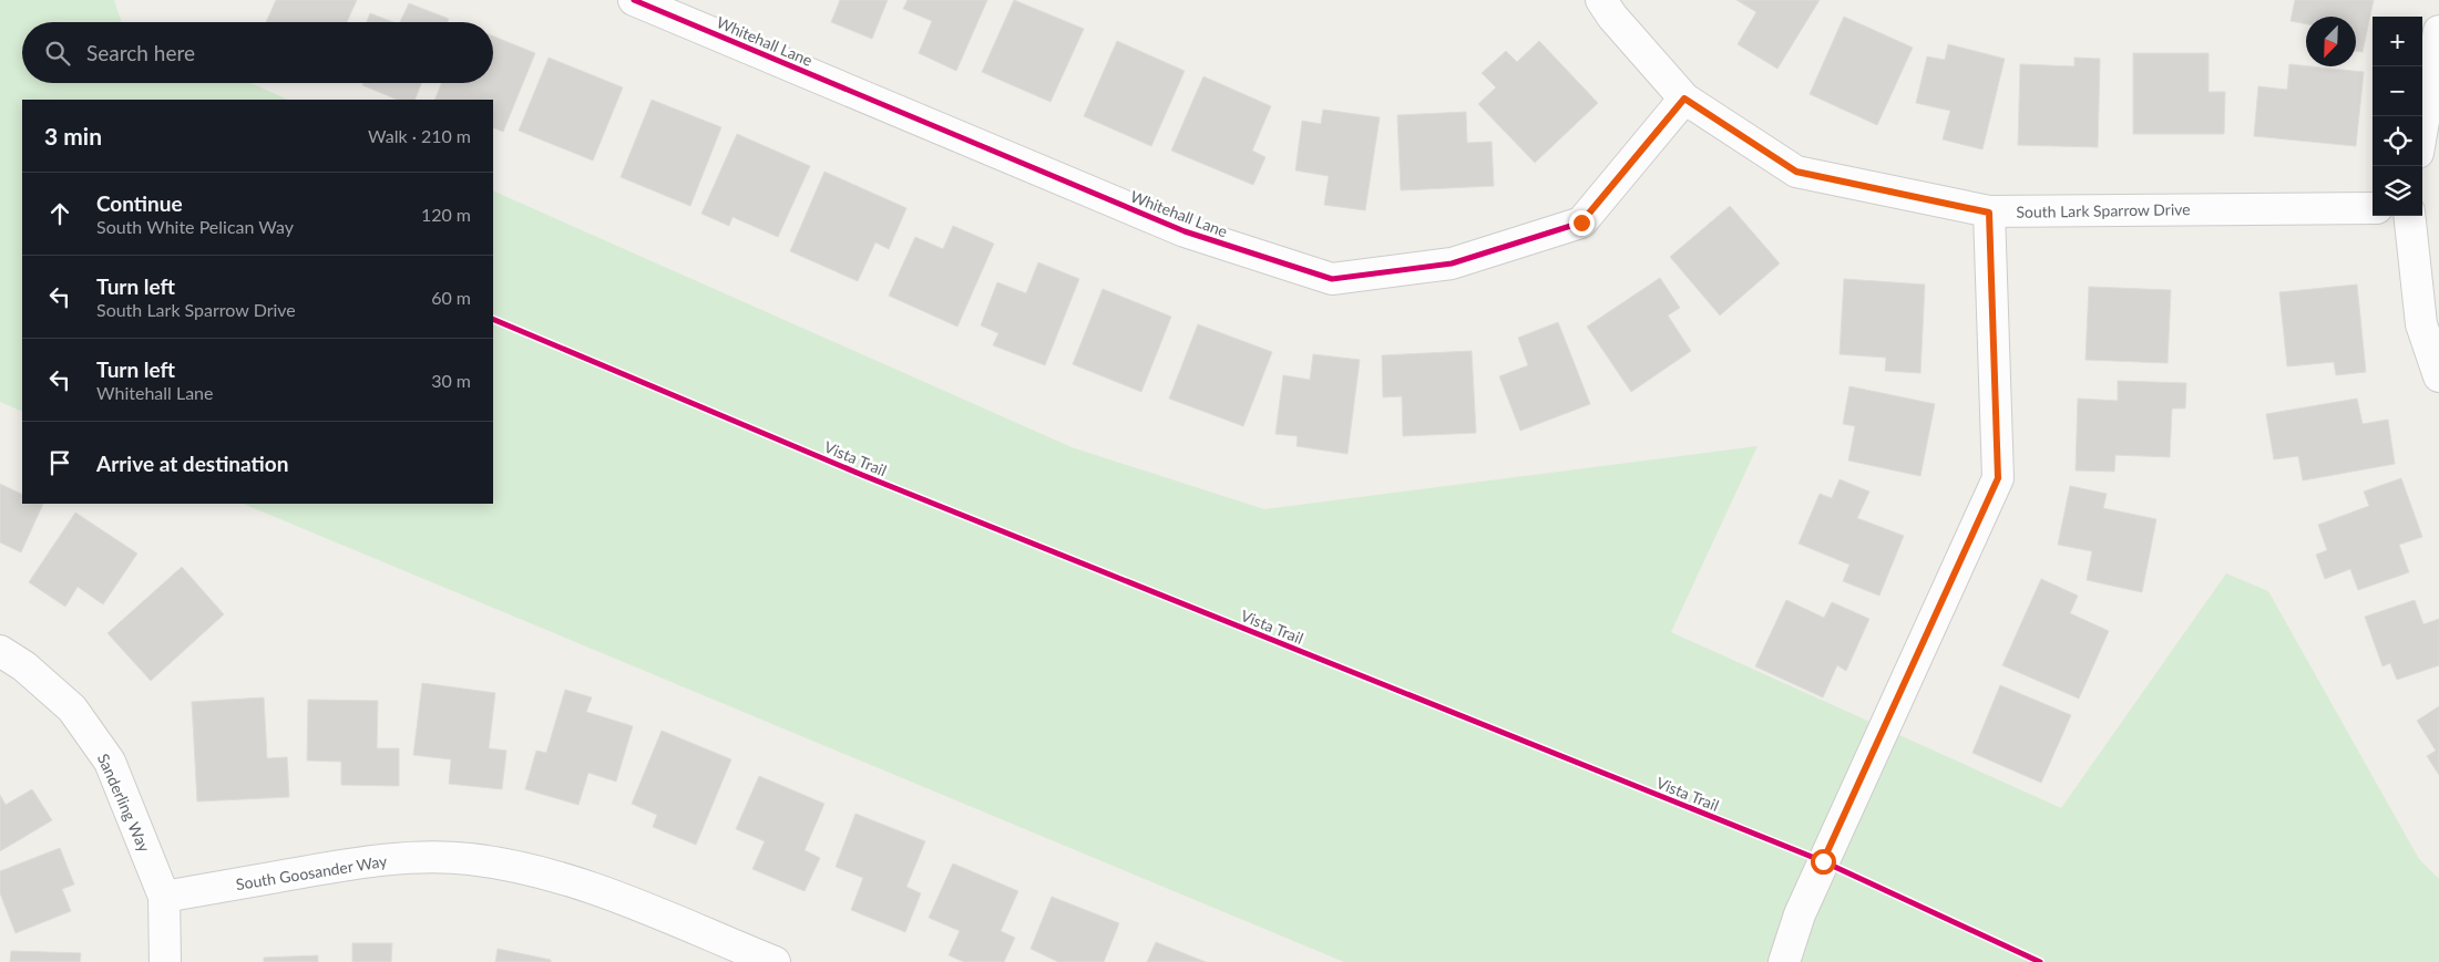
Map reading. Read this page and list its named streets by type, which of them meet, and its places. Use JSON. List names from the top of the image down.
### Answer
{
  "streets": {
    "street": [
      "Whitehall Lane",
      "South Lark Sparrow Drive",
      "Sanderling Way",
      "South Goosander Way"
    ],
    "cycle path": ["Vista Trail"]
  },
  "crossings": [
    ["Whitehall Lane", "South Lark Sparrow Drive"],
    ["Sanderling Way", "South Goosander Way"]
  ],
  "north": "bottom left",
  "page": {
    "map_buttons": ["+", "−"],
    "search": "Search here",
    "heading": ["3 min", "Walk · 210 m"],
    "list": [
      ["Continue", "South White Pelican Way", "120 m"],
      ["Turn left", "South Lark Sparrow Drive", "60 m"],
      ["Turn left", "Whitehall Lane", "30 m"],
      "Arrive at destination"
    ]
  }
}
